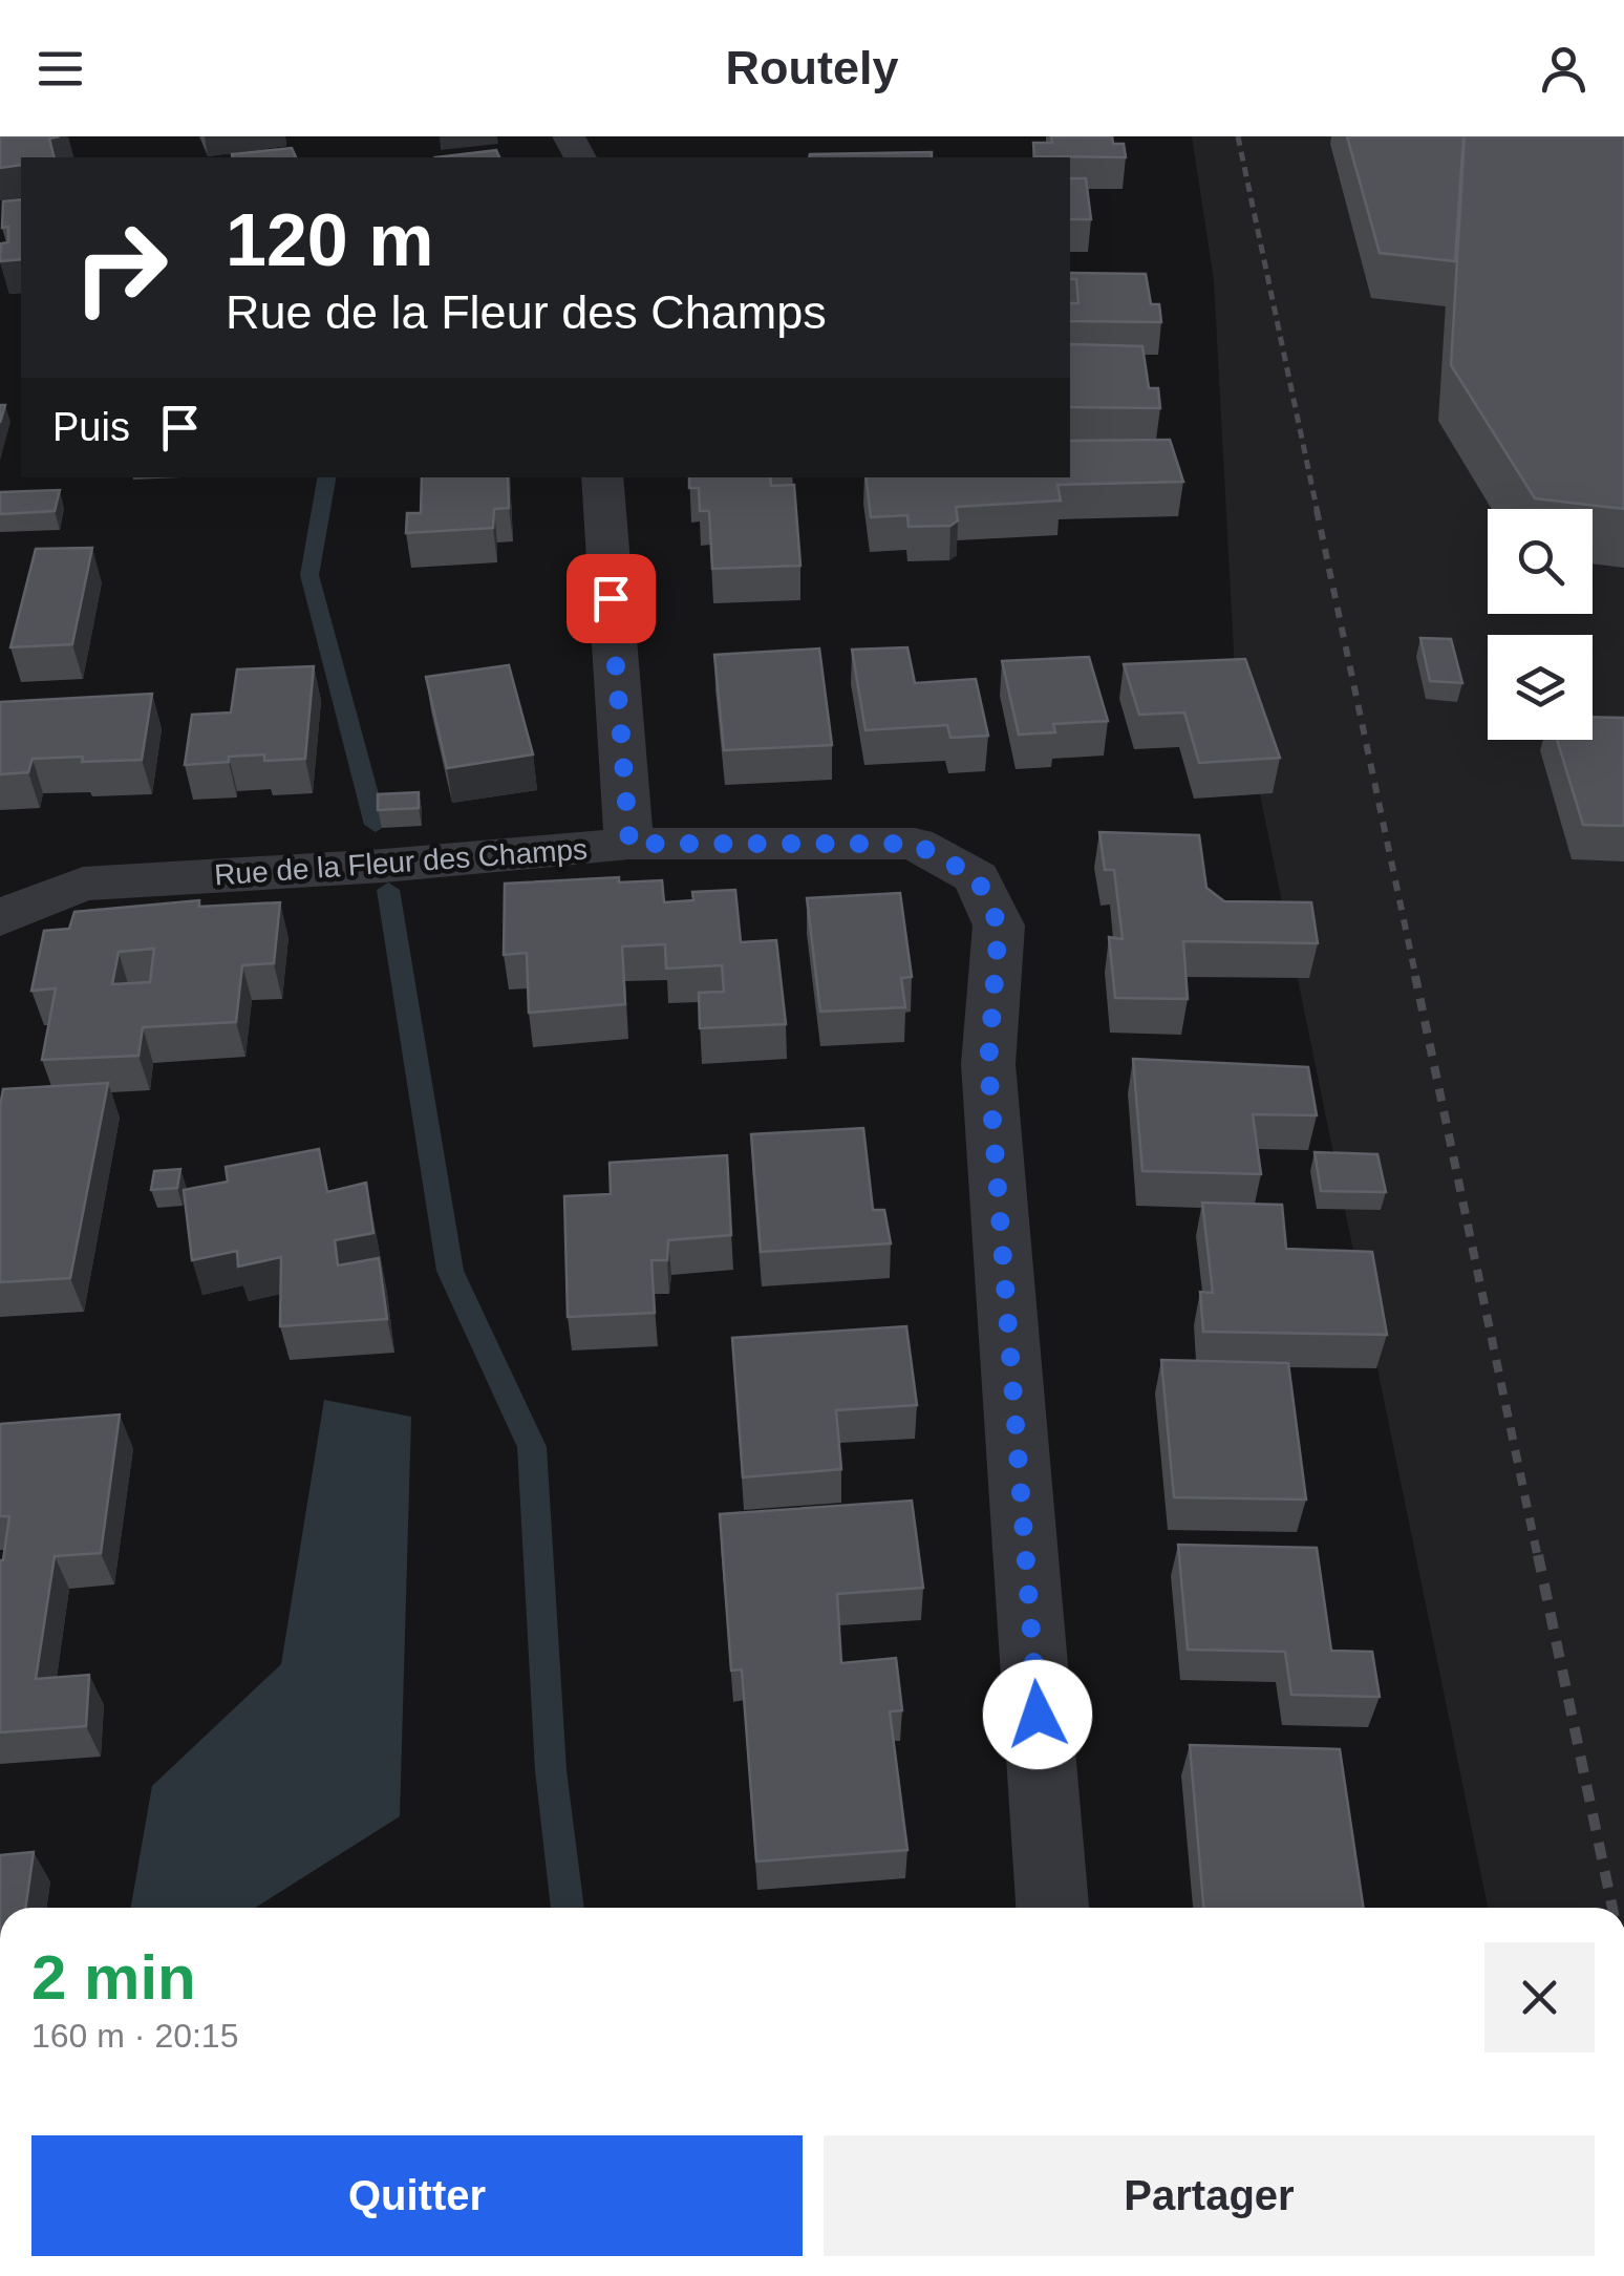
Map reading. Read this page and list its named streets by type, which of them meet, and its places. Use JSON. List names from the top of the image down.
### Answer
{
  "streets": {
    "street": ["Rue de la Fleur des Champs"]
  },
  "page": {
    "header": "Routely",
    "turn": ["120 m", "Rue de la Fleur des Champs"],
    "then": "Puis",
    "heading": ["2 min", "160 m · 20:15"],
    "buttons": ["Quitter", "Partager"]
  }
}
